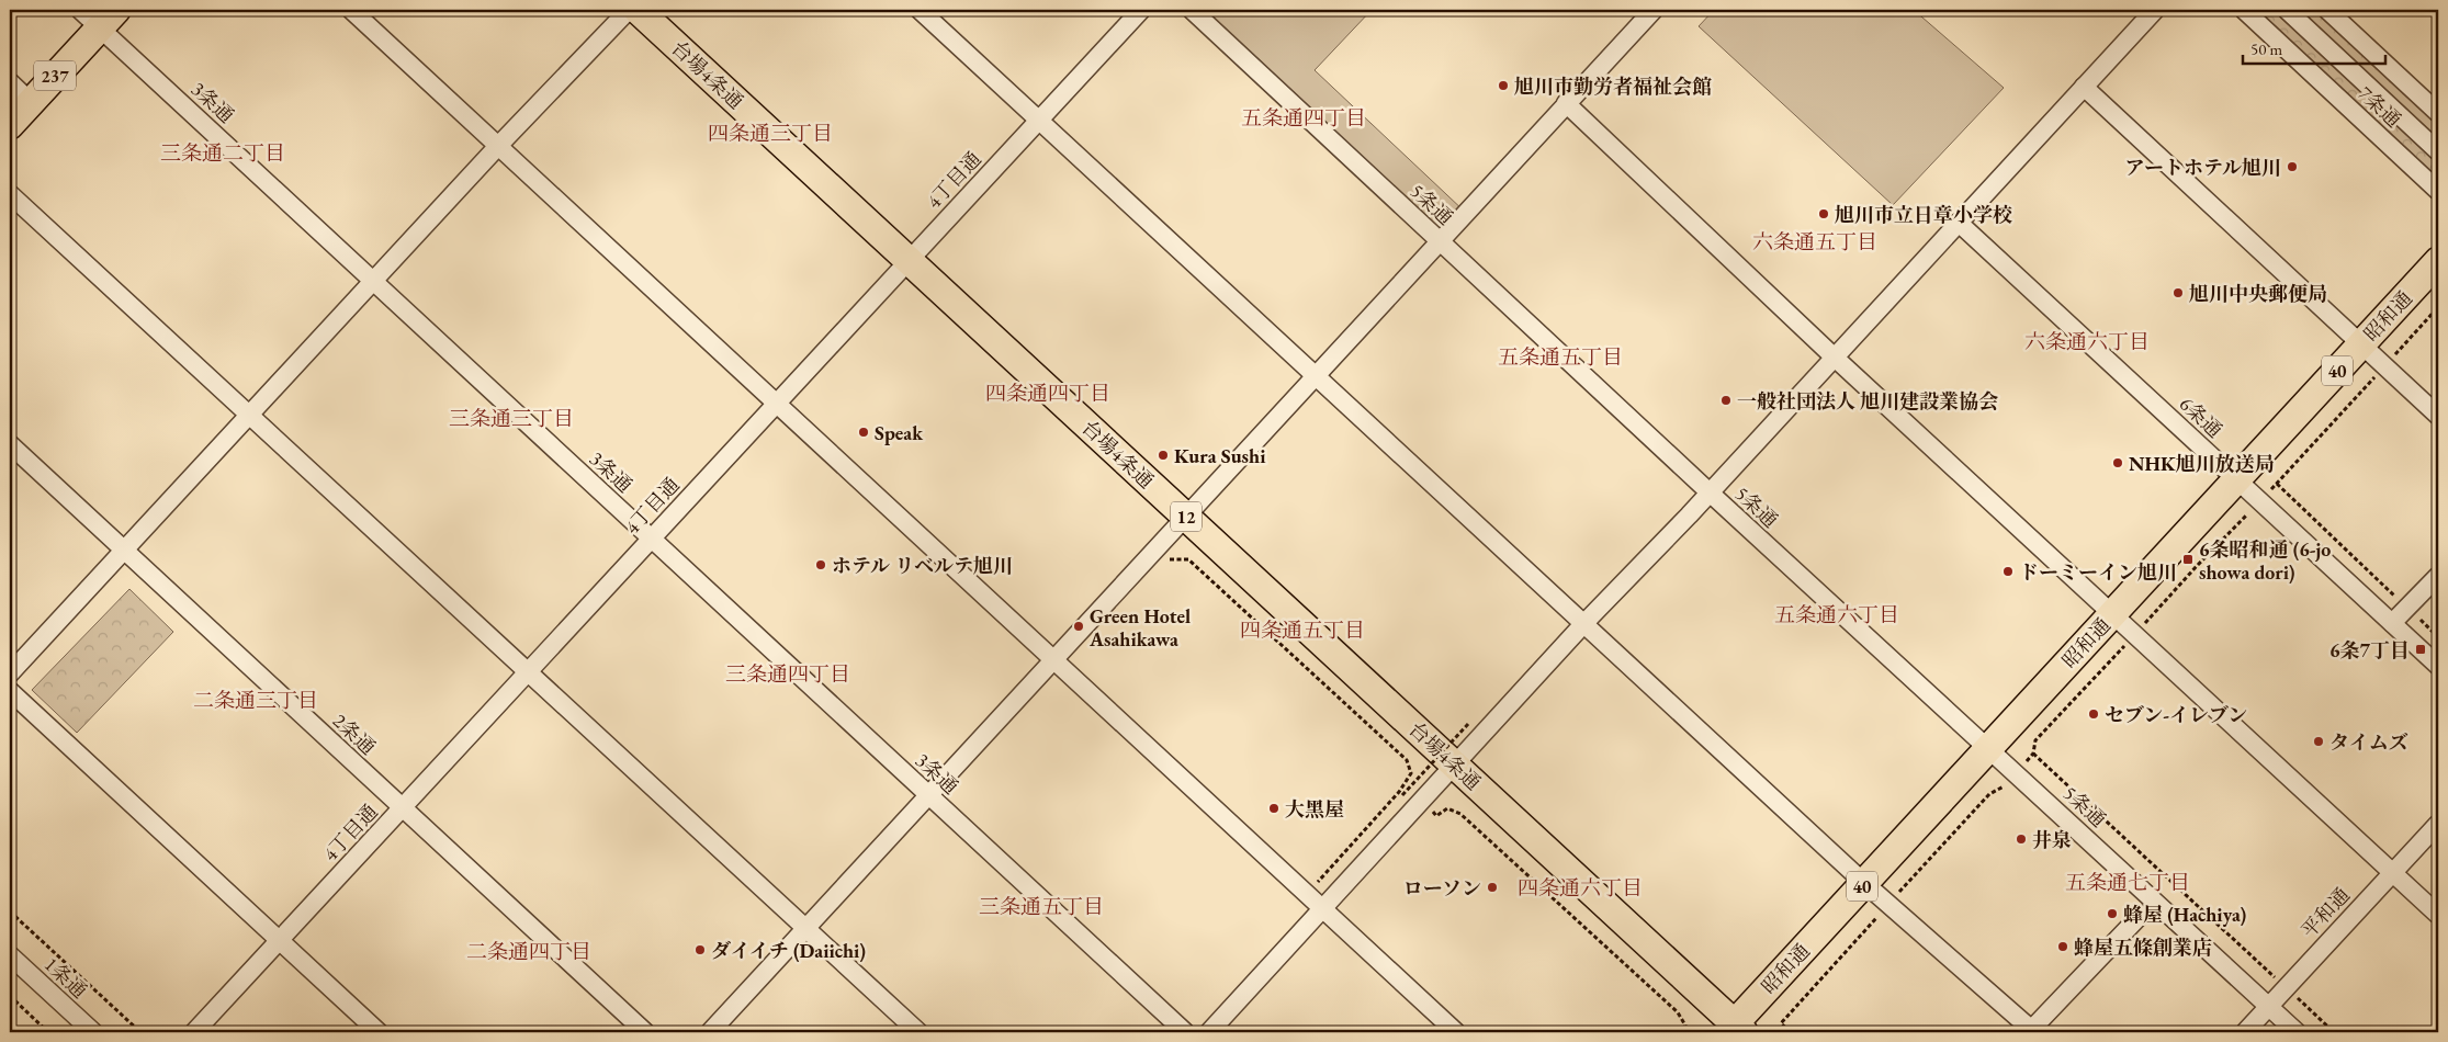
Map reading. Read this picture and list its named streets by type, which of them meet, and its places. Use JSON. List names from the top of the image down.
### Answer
{
  "streets": {
    "highway": [
      "台場4条通",
      "237",
      "昭和通",
      "40",
      "12"
    ],
    "street": [
      "3条通",
      "7条通",
      "4丁目通",
      "5条通",
      "6条通",
      "2条通",
      "平和通",
      "1条通"
    ]
  },
  "crossings": [
    ["台場4条通", "4丁目通"],
    ["台場4条通", "昭和通"],
    ["237", "3条通"],
    ["3条通", "4丁目通"],
    ["4丁目通", "2条通"],
    ["5条通", "昭和通"],
    ["5条通", "平和通"],
    ["昭和通", "6条通"]
  ],
  "districts": [
    "五条通四丁目",
    "四条通三丁目",
    "三条通二丁目",
    "六条通五丁目",
    "六条通六丁目",
    "五条通五丁目",
    "四条通四丁目",
    "三条通三丁目",
    "五条通六丁目",
    "四条通五丁目",
    "三条通四丁目",
    "二条通三丁目",
    "五条通七丁目",
    "四条通六丁目",
    "三条通五丁目",
    "二条通四丁目"
  ],
  "places": {
    "other": [
      "旭川市勤労者福祉会館",
      "アートホテル旭川",
      "旭川市立日章小学校",
      "旭川中央郵便局",
      "一般社団法人 旭川建設業協会",
      "Speak",
      "Kura Sushi",
      "NHK旭川放送局",
      "ホテル リベルテ旭川",
      "ドーミーイン旭川",
      "Green Hotel Asahikawa",
      "セブン-イレブン",
      "タイムズ",
      "大黑屋",
      "井泉",
      "ローソン",
      "蜂屋 (Hachiya)",
      "蜂屋五條創業店",
      "ダイイチ (Daiichi)"
    ],
    "transit": ["6条昭和通 (6-jo showa dori)", "6条7丁目"]
  },
  "scale_bar": "50 m"
}
